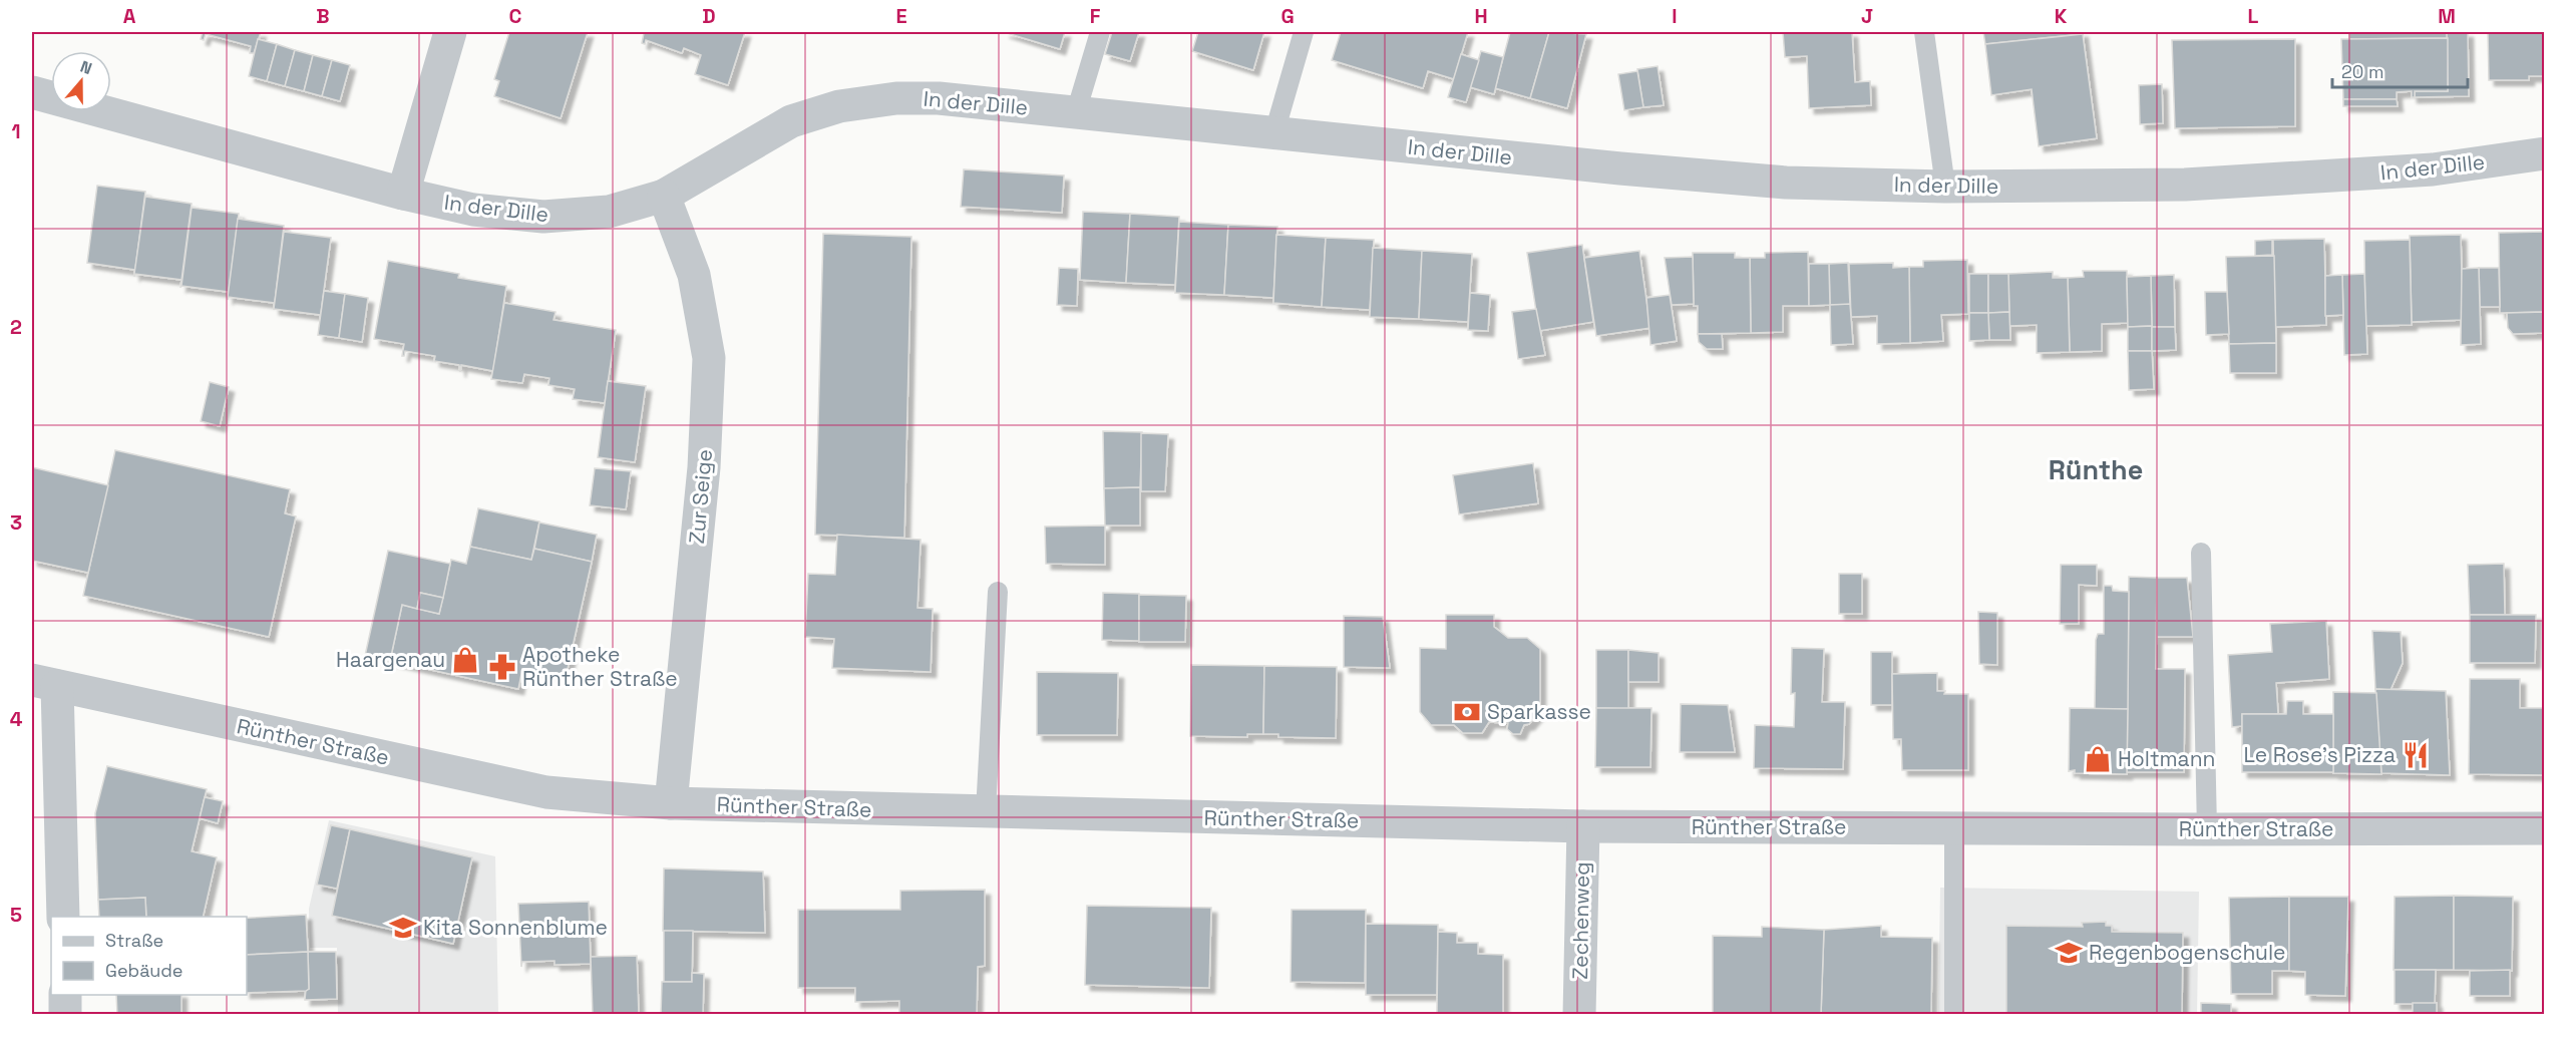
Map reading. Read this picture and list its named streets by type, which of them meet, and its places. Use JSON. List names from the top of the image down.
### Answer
{
  "streets": {
    "street": [
      "In der Dille",
      "Zur Seige",
      "Rünther Straße",
      "Zechenweg"
    ]
  },
  "crossings": [
    ["In der Dille", "Zur Seige"],
    ["Zur Seige", "Rünther Straße"],
    ["Rünther Straße", "Zechenweg"]
  ],
  "districts": ["Rünthe"],
  "places": {
    "shop": ["Haargenau", "Holtmann"],
    "pharmacy": ["Apotheke Rünther Straße"],
    "bank": ["Sparkasse"],
    "restaurant": ["Le Rose's Pizza"],
    "school or university": ["Kita Sonnenblume", "Regenbogenschule"]
  },
  "legend": ["Straße", "Gebäude"],
  "scale_bar": "20 m",
  "north": "top",
  "grid": {
    "columns": [
      "A",
      "B",
      "C",
      "D",
      "E",
      "F",
      "G",
      "H",
      "I",
      "J",
      "K",
      "L",
      "M"
    ],
    "rows": [
      "1",
      "2",
      "3",
      "4",
      "5"
    ]
  }
}
